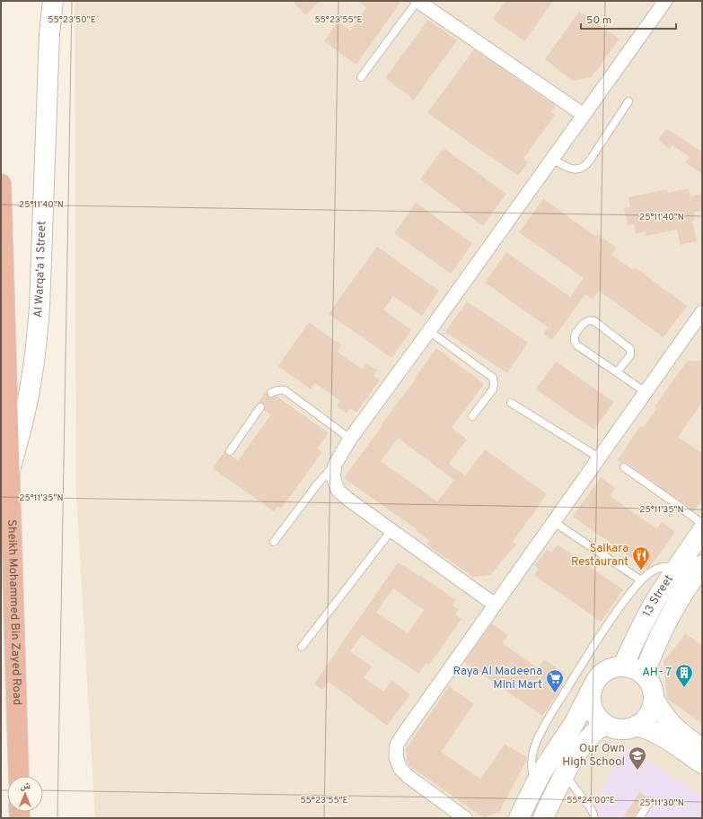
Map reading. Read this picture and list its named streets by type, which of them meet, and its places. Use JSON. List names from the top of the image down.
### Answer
{
  "streets": {
    "highway": ["Sheikh Mohammed Bin Zayed Road"],
    "street": ["Al Warqa'a 1 Street", "13 Street"]
  },
  "crossings": [
    ["Al Warqa'a 1 Street", "Sheikh Mohammed Bin Zayed Road"]
  ],
  "places": {
    "restaurant": ["Salkara Restaurant"],
    "building": ["AH- 7"],
    "supermarket": ["Raya Al Madeena Mini Mart"],
    "school or university": ["Our Own High School"]
  },
  "scale_bar": "50 m",
  "north": "top",
  "coordinates": [
    "55°23'50\"E",
    "55°23'55\"E",
    "25°11'40\"N",
    "25°11'35\"N",
    "55°24'00\"E",
    "25°11'30\"N"
  ]
}
